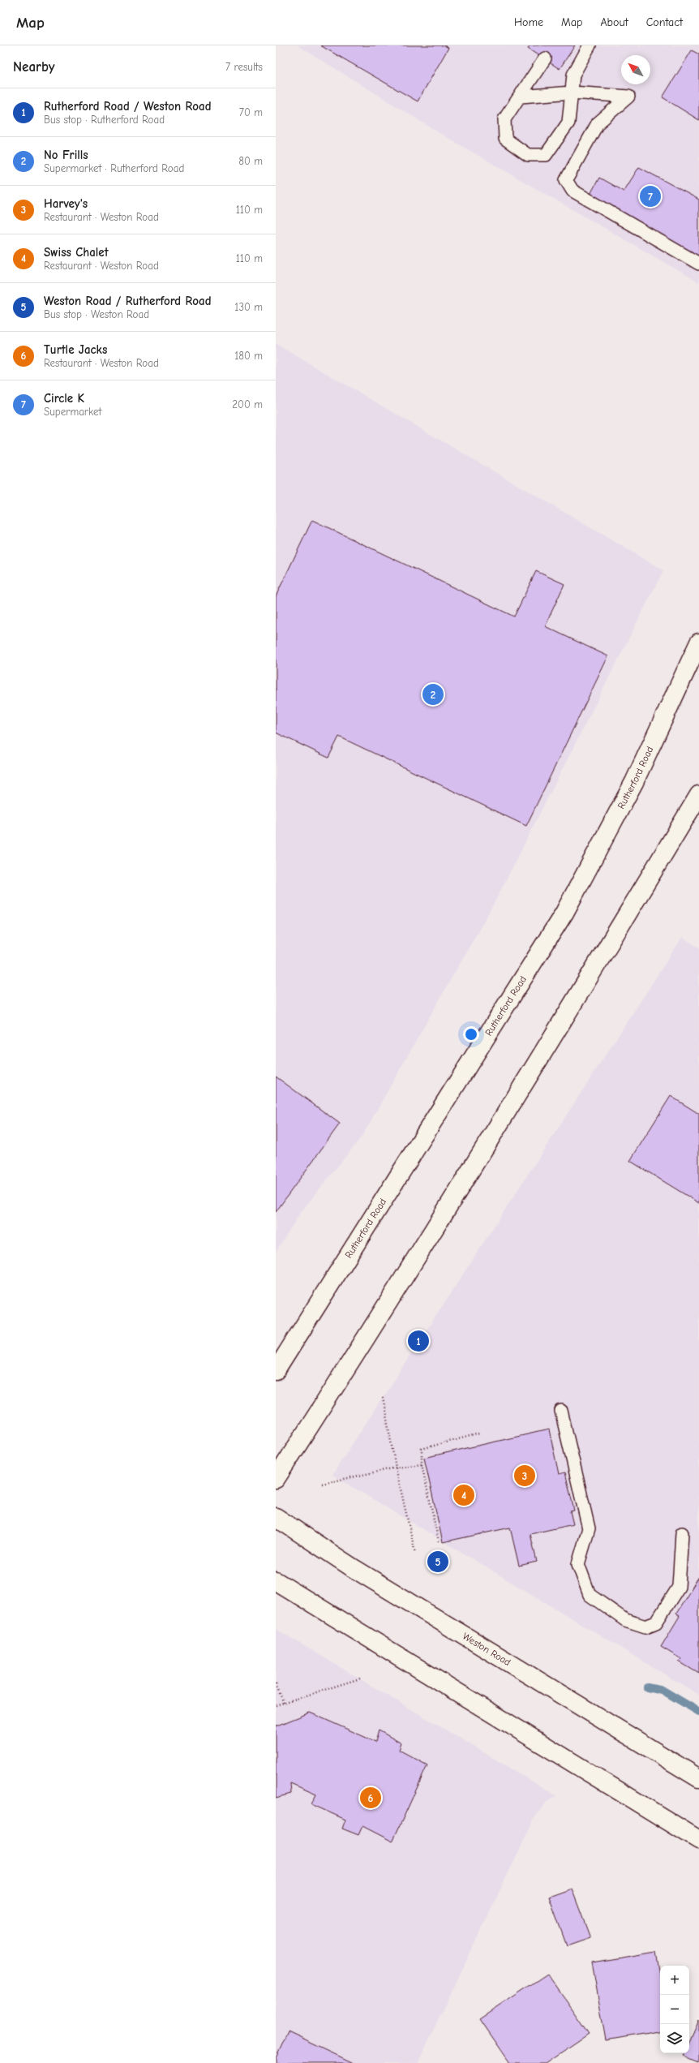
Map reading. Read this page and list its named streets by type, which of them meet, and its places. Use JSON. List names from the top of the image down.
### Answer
{
  "streets": {
    "main road": ["Rutherford Road", "Weston Road"]
  },
  "north": "top left",
  "page": {
    "header": "Map",
    "nav": [
      "Home",
      "Map",
      "About",
      "Contact"
    ],
    "heading": ["Nearby", "7 results"],
    "list": [
      {
        "mark": "1",
        "name": "Rutherford Road / Weston Road",
        "note": "Bus stop · Rutherford Road",
        "value": "70 m"
      },
      {
        "mark": "2",
        "name": "No Frills",
        "note": "Supermarket · Rutherford Road",
        "value": "80 m"
      },
      {
        "mark": "3",
        "name": "Harvey's",
        "note": "Restaurant · Weston Road",
        "value": "110 m"
      },
      {
        "mark": "4",
        "name": "Swiss Chalet",
        "note": "Restaurant · Weston Road",
        "value": "110 m"
      },
      {
        "mark": "5",
        "name": "Weston Road / Rutherford Road",
        "note": "Bus stop · Weston Road",
        "value": "130 m"
      },
      {
        "mark": "6",
        "name": "Turtle Jacks",
        "note": "Restaurant · Weston Road",
        "value": "180 m"
      },
      {
        "mark": "7",
        "name": "Circle K",
        "note": "Supermarket",
        "value": "200 m"
      }
    ],
    "pins": [
      "7",
      "2",
      "1",
      "3",
      "4",
      "5",
      "6"
    ],
    "map_buttons": ["+", "−"]
  }
}
